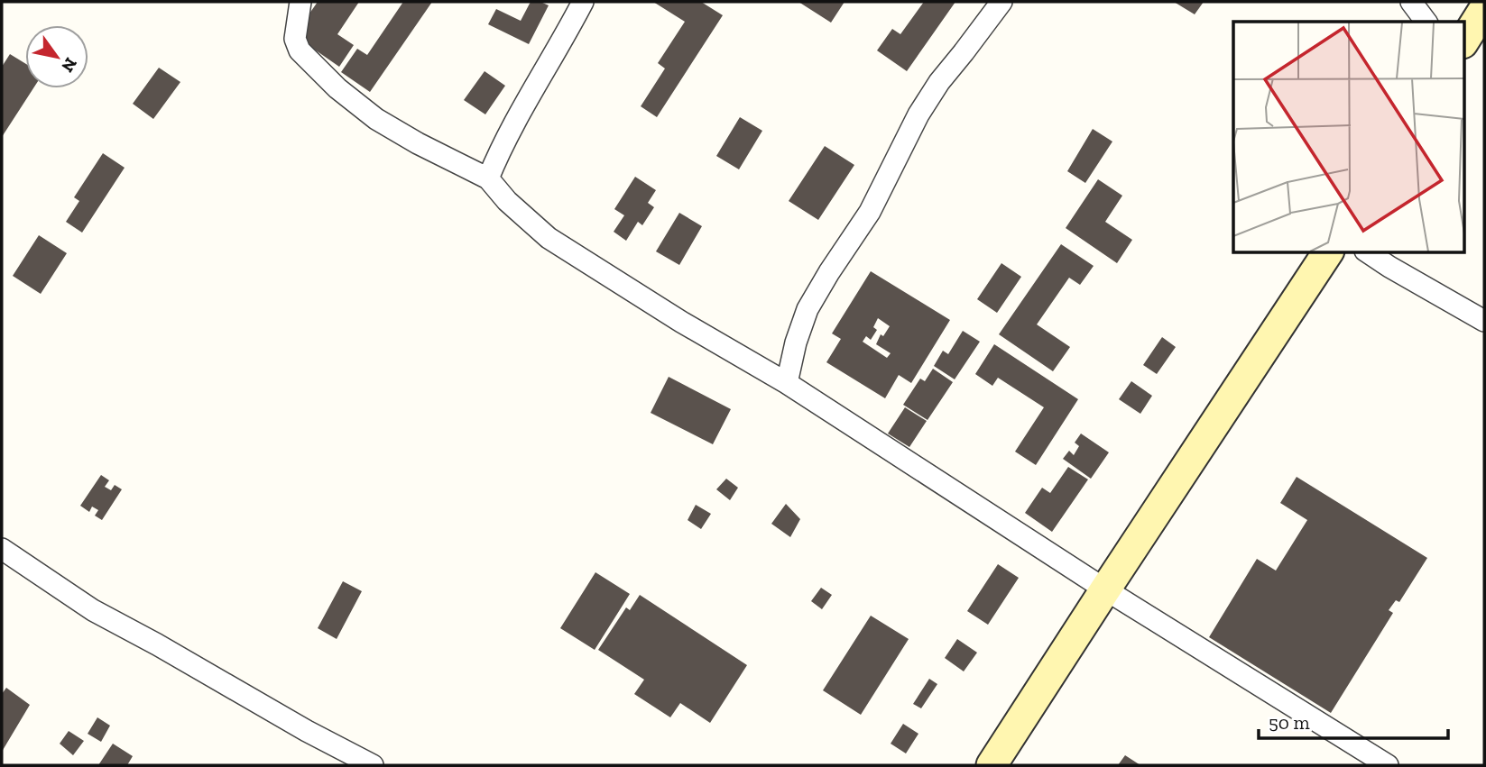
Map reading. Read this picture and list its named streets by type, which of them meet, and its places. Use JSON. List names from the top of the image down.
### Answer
{
  "scale_bar": "50 m",
  "north": "bottom right"
}
